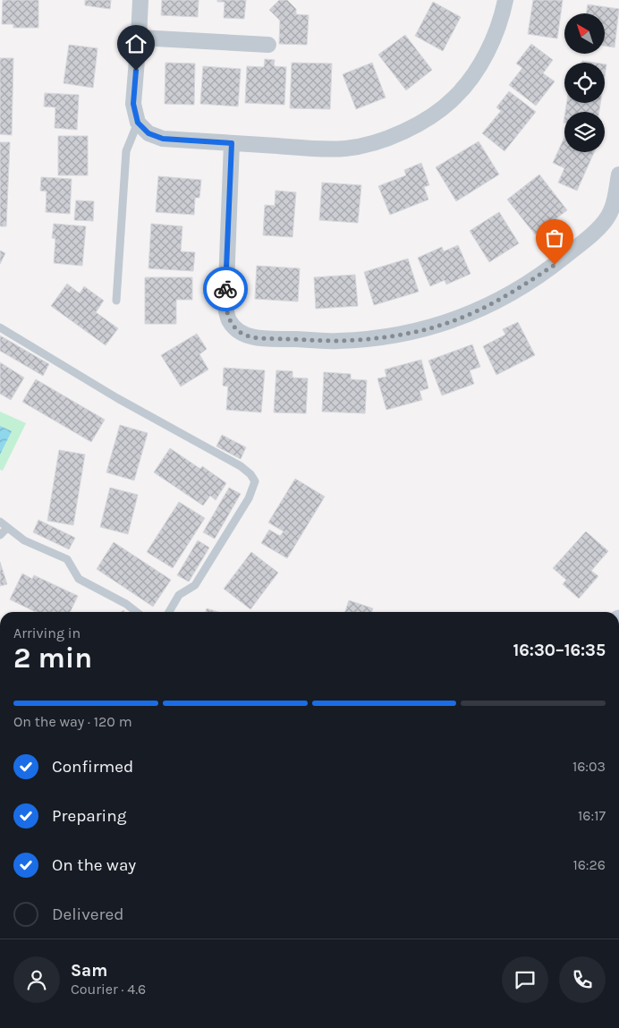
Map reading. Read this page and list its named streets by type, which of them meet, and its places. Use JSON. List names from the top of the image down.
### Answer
{
  "north": "top left",
  "page": {
    "heading": ["2 min", "Arriving in", "16:30–16:35"],
    "panel": ["Sam", "Courier · 4.6"],
    "bar": "On the way · 120 m",
    "list": [
      ["Confirmed", "16:03"],
      ["Preparing", "16:17"],
      ["On the way", "16:26"],
      "Delivered"
    ]
  }
}
